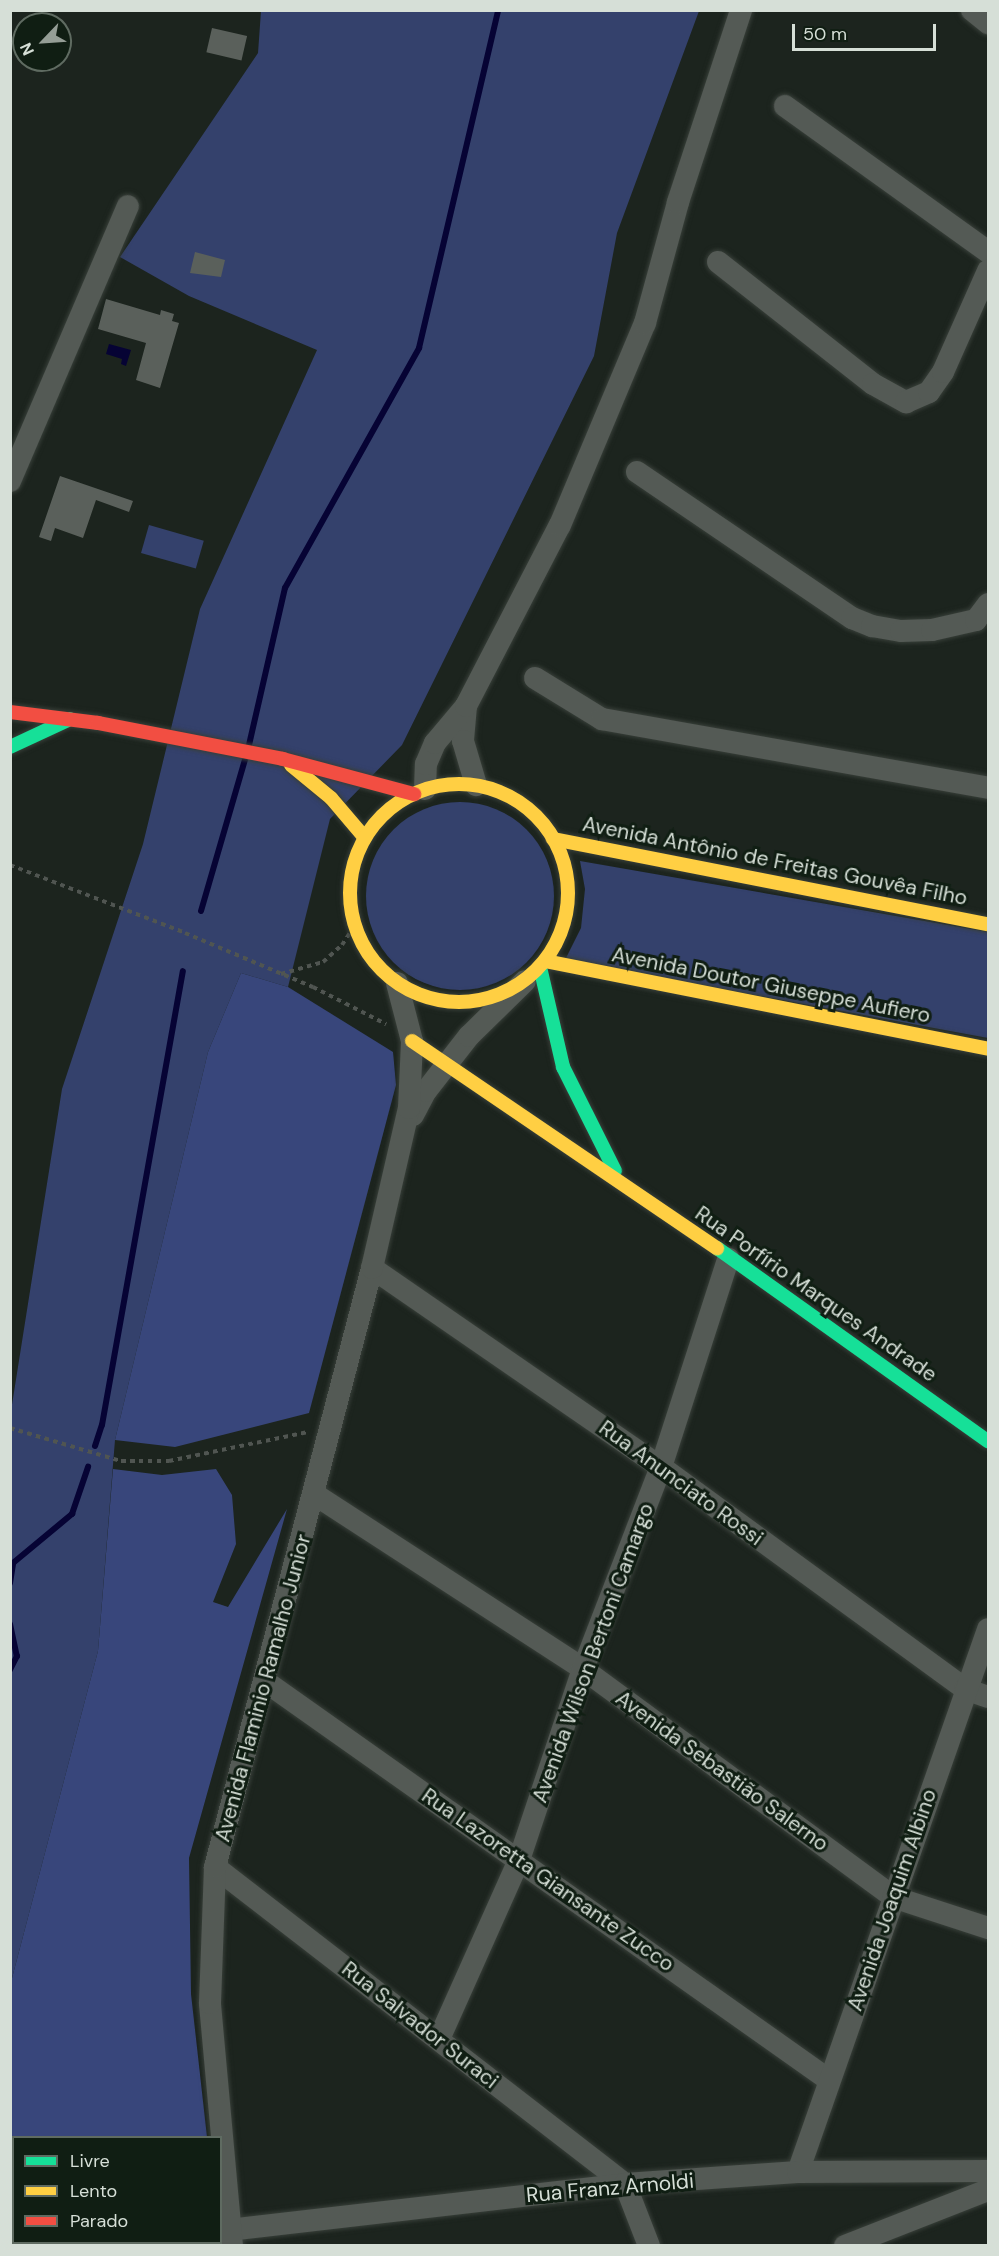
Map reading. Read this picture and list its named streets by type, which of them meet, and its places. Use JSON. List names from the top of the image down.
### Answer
{
  "streets": {
    "street": [
      "Avenida Antônio de Freitas Gouvêa Filho",
      "Avenida Doutor Giuseppe Aufiero",
      "Rua Porfírio Marques Andrade",
      "Rua Anunciato Rossi",
      "Avenida Wilson Bertoni Camargo",
      "Avenida Flaminio Ramalho Junior",
      "Avenida Sebastião Salerno",
      "Rua Lazoretta Giansante Zucco",
      "Avenida Joaquim Albino",
      "Rua Salvador Suraci",
      "Rua Franz Arnoldi"
    ]
  },
  "crossings": [
    ["Avenida Doutor Giuseppe Aufiero", "Rua Porfírio Marques Andrade"],
    ["Avenida Doutor Giuseppe Aufiero", "Avenida Flaminio Ramalho Junior"],
    ["Rua Porfírio Marques Andrade", "Avenida Wilson Bertoni Camargo"],
    ["Rua Porfírio Marques Andrade", "Avenida Flaminio Ramalho Junior"],
    ["Rua Anunciato Rossi", "Avenida Wilson Bertoni Camargo"],
    ["Rua Anunciato Rossi", "Avenida Flaminio Ramalho Junior"],
    ["Rua Anunciato Rossi", "Avenida Joaquim Albino"],
    ["Avenida Wilson Bertoni Camargo", "Avenida Sebastião Salerno"],
    ["Avenida Wilson Bertoni Camargo", "Rua Lazoretta Giansante Zucco"],
    ["Avenida Wilson Bertoni Camargo", "Rua Salvador Suraci"],
    ["Avenida Flaminio Ramalho Junior", "Avenida Sebastião Salerno"],
    ["Avenida Flaminio Ramalho Junior", "Rua Lazoretta Giansante Zucco"],
    ["Avenida Flaminio Ramalho Junior", "Rua Salvador Suraci"],
    ["Avenida Flaminio Ramalho Junior", "Rua Franz Arnoldi"],
    ["Avenida Sebastião Salerno", "Avenida Joaquim Albino"],
    ["Rua Lazoretta Giansante Zucco", "Avenida Joaquim Albino"],
    ["Avenida Joaquim Albino", "Rua Franz Arnoldi"],
    ["Rua Salvador Suraci", "Rua Franz Arnoldi"]
  ],
  "legend": ["Livre", "Lento", "Parado"],
  "scale_bar": "50 m",
  "north": "bottom left"
}
